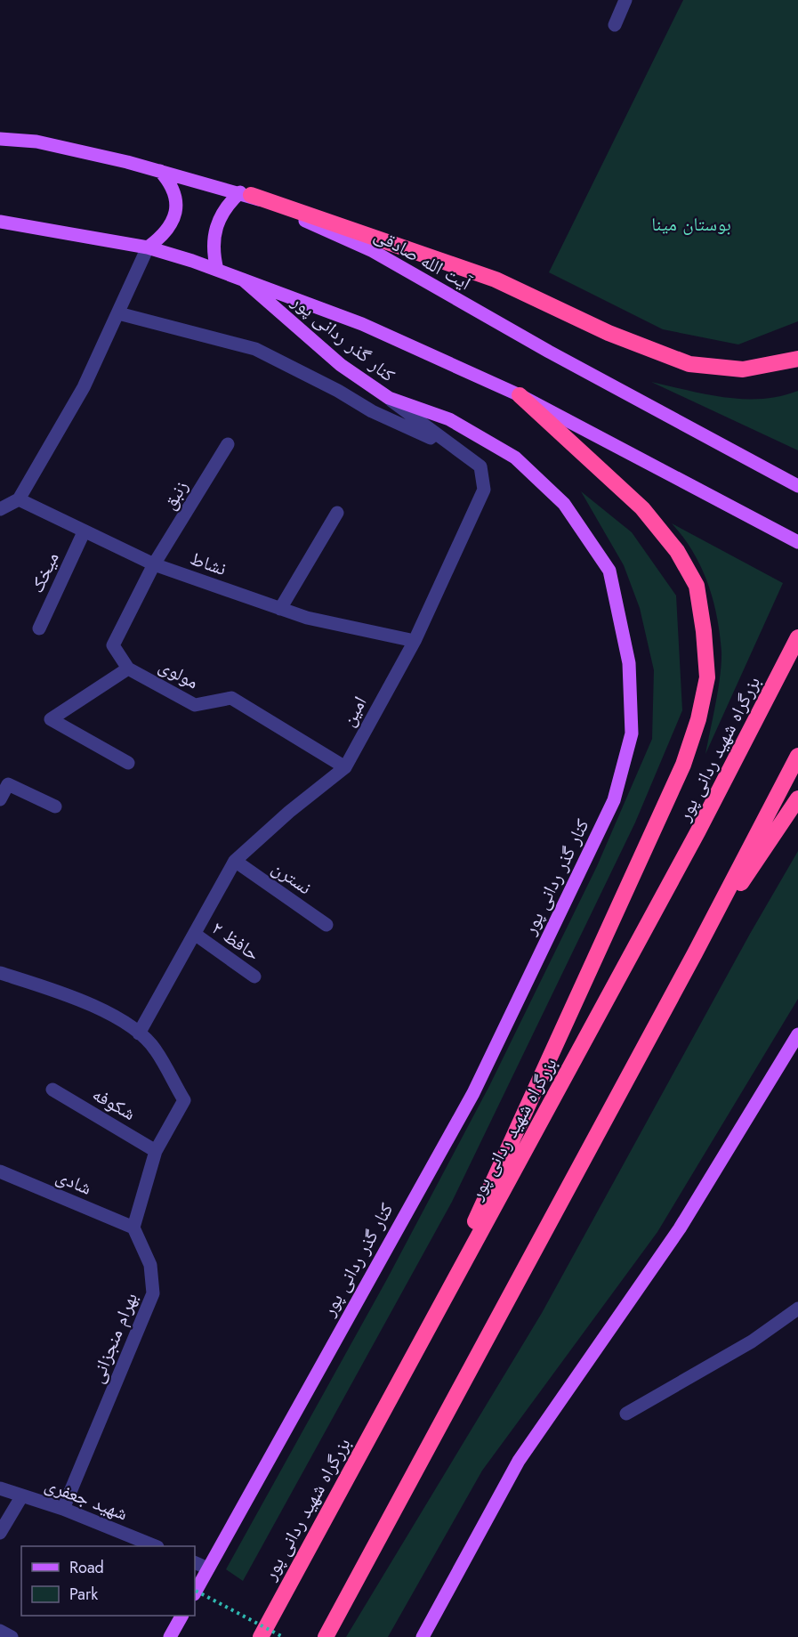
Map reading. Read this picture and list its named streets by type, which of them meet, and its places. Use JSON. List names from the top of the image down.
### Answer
{
  "streets": {
    "highway": ["بزرگراه شهید ردانی پور"],
    "main road": ["آیت الله صادقی", "کنار گذر ردانی پور"],
    "street": [
      "زنبق",
      "نشاط",
      "میخک",
      "مولوی",
      "امین",
      "نسترن",
      "حافظ ۲",
      "شکوفه",
      "شادی",
      "بهرام منجزانی",
      "شهید جعفری"
    ]
  },
  "crossings": [
    ["زنبق", "نشاط"],
    ["زنبق", "مولوی"],
    ["نشاط", "میخک"],
    ["نشاط", "مولوی"],
    ["نشاط", "امین"],
    ["مولوی", "امین"],
    ["امین", "نسترن"],
    ["امین", "حافظ ۲"],
    ["شادی", "بهرام منجزانی"],
    ["بهرام منجزانی", "شهید جعفری"]
  ],
  "parks": ["بوستان مینا"],
  "legend": ["Road", "Park"]
}
